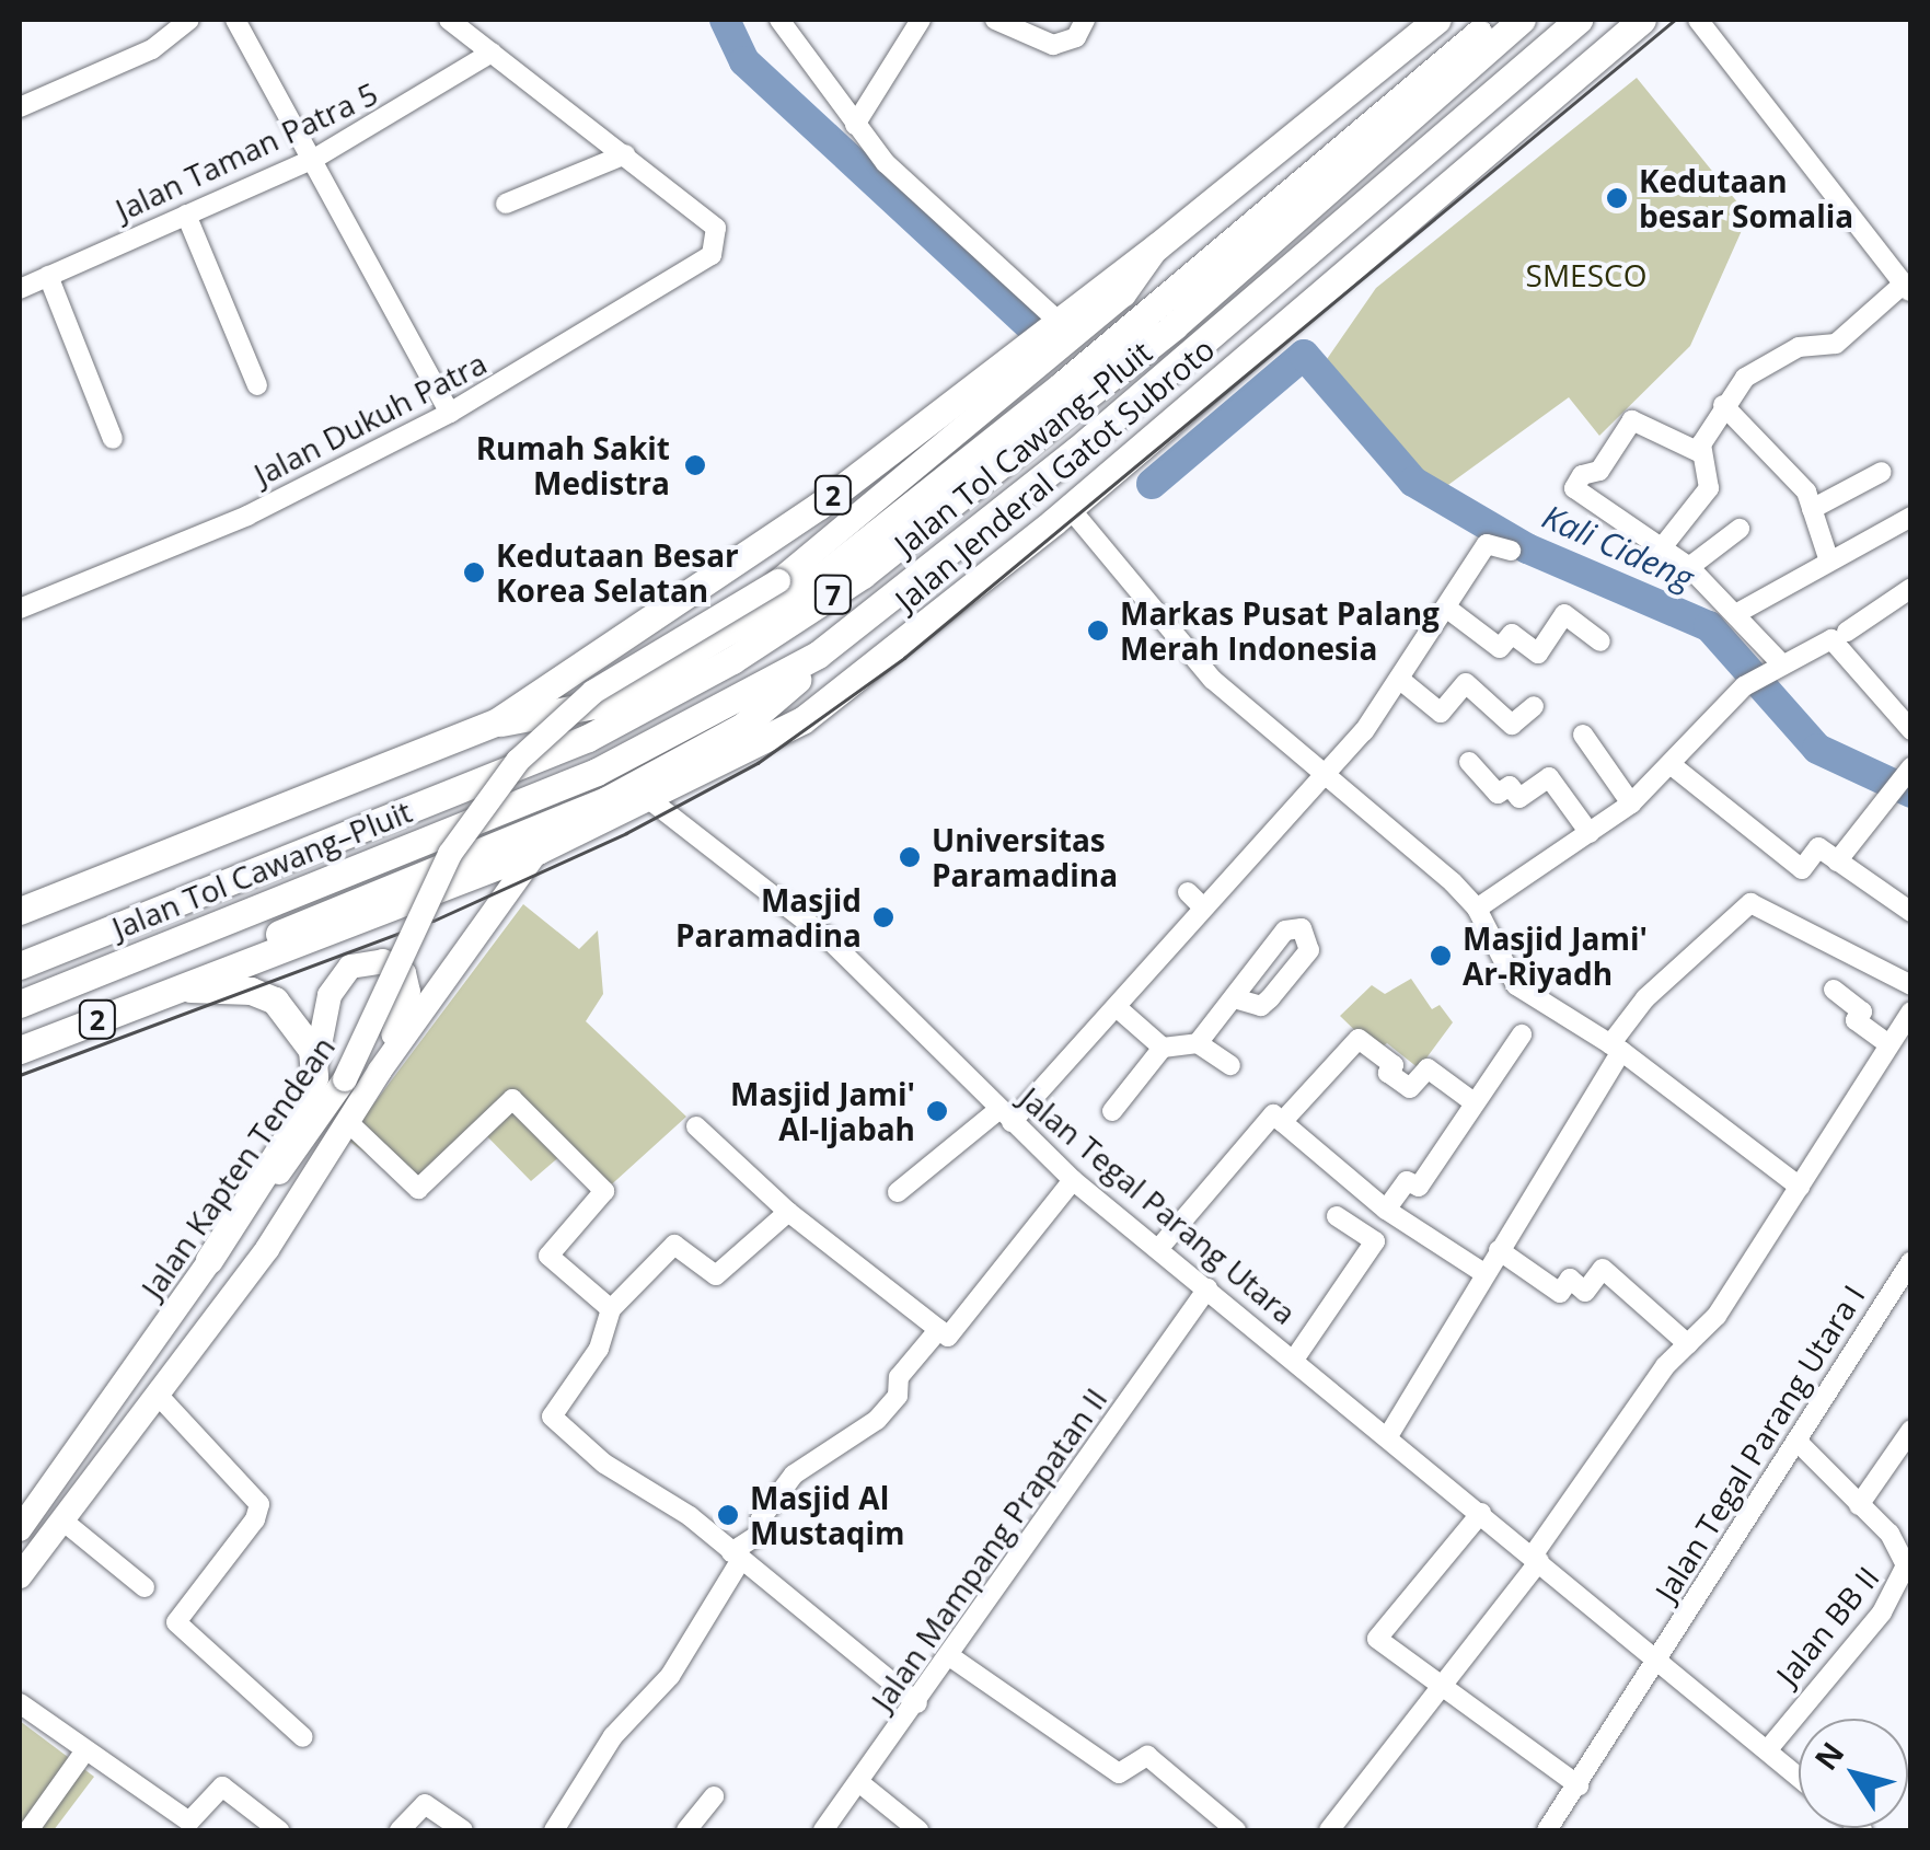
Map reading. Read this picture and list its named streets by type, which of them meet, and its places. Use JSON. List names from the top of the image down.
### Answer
{
  "streets": {
    "highway": [
      "Jalan Tol Cawang–Pluit",
      "Jalan Jenderal Gatot Subroto",
      "2",
      "7"
    ],
    "main road": ["Jalan Kapten Tendean"],
    "street": [
      "Jalan Taman Patra 5",
      "Jalan Dukuh Patra",
      "Jalan Tegal Parang Utara",
      "Jalan Tegal Parang Utara I",
      "Jalan Mampang Prapatan II",
      "Jalan BB II"
    ]
  },
  "crossings": [
    ["Jalan Jenderal Gatot Subroto", "Jalan Kapten Tendean"],
    ["Jalan Jenderal Gatot Subroto", "Jalan Tegal Parang Utara"],
    ["Jalan Tegal Parang Utara", "Jalan Tegal Parang Utara I"],
    ["Jalan Tegal Parang Utara", "Jalan Mampang Prapatan II"],
    ["Jalan Tegal Parang Utara", "Jalan BB II"],
    ["Jalan Tegal Parang Utara I", "Jalan BB II"]
  ],
  "water": ["Kali Cideng"],
  "parks": ["SMESCO"],
  "places": [
    "Kedutaan besar Somalia",
    "Rumah Sakit Medistra",
    "Kedutaan Besar Korea Selatan",
    "Markas Pusat Palang Merah Indonesia",
    "Universitas Paramadina",
    "Masjid Paramadina",
    "Masjid Jami' Ar-Riyadh",
    "Masjid Jami' Al-Ijabah",
    "Masjid Al Mustaqim"
  ],
  "north": "top left"
}
